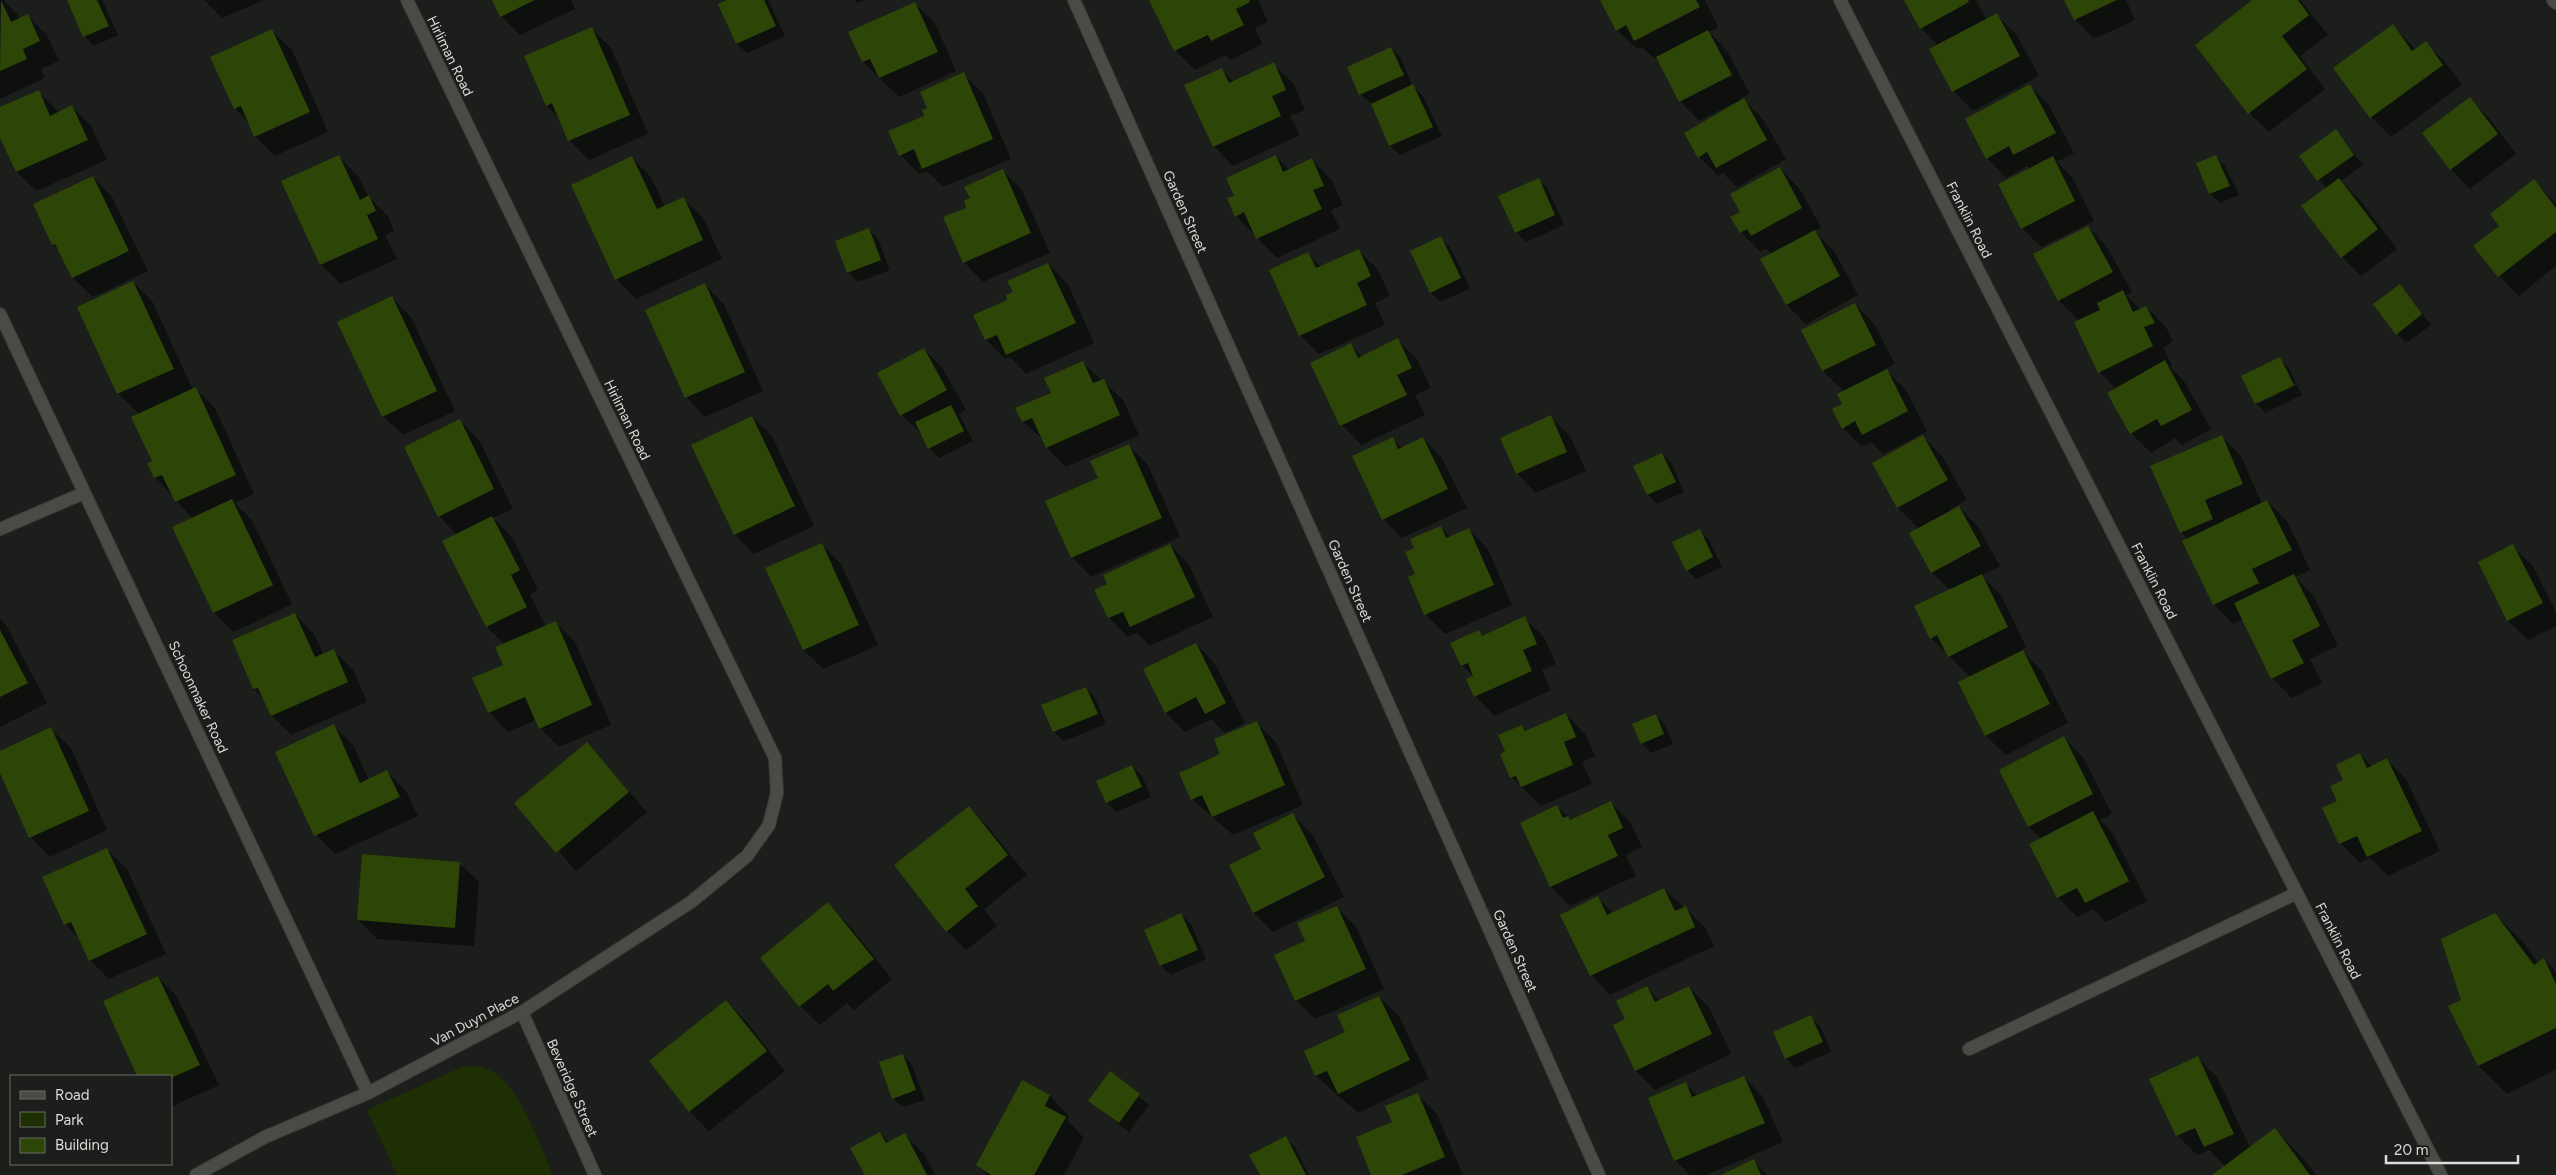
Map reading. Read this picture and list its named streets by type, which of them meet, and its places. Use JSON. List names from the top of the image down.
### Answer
{
  "streets": {
    "street": [
      "Hirliman Road",
      "Garden Street",
      "Franklin Road",
      "Schoonmaker Road",
      "Van Duyn Place",
      "Beveridge Street"
    ]
  },
  "crossings": [
    ["Hirliman Road", "Van Duyn Place"],
    ["Schoonmaker Road", "Van Duyn Place"],
    ["Van Duyn Place", "Beveridge Street"]
  ],
  "legend": ["Road", "Park", "Building"],
  "scale_bar": "20 m"
}
